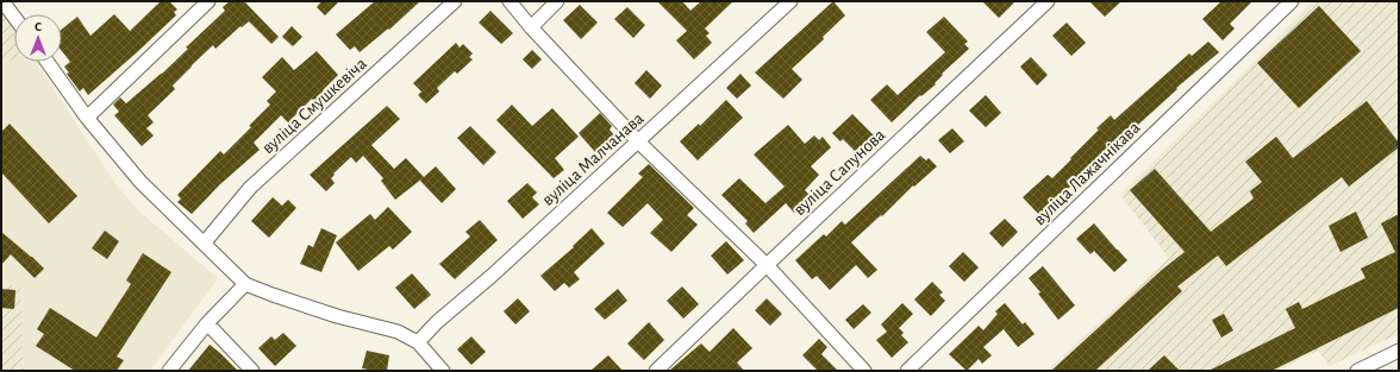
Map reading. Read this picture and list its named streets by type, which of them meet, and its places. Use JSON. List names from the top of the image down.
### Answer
{
  "streets": {
    "street": [
      "вуліца Смушкевіча",
      "вуліца Малчанава",
      "вуліца Сапунова",
      "вуліца Лажачнікава"
    ]
  },
  "north": "top"
}
